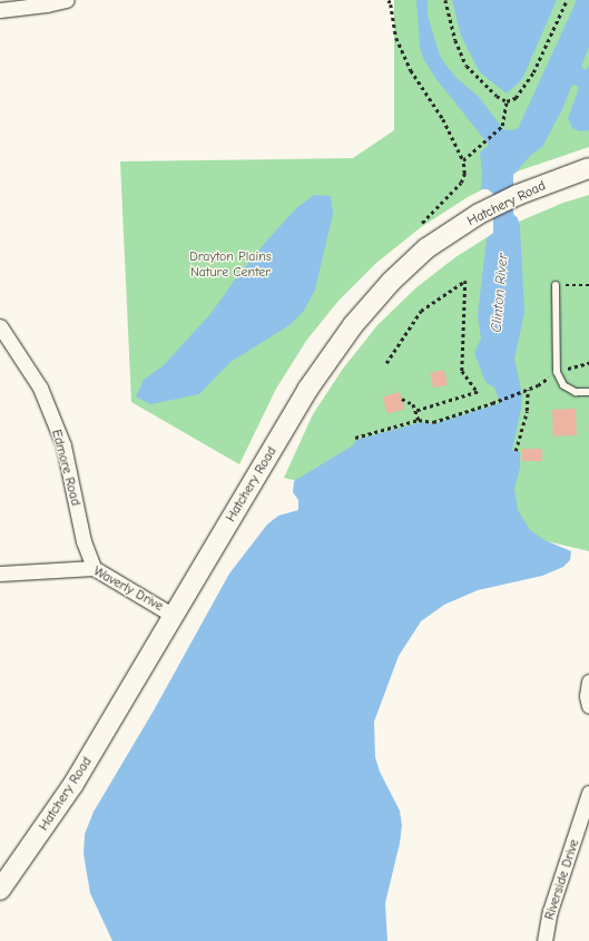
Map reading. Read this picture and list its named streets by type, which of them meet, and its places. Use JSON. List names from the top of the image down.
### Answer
{
  "streets": {
    "street": [
      "Hatchery Road",
      "Edmore Road",
      "Waverly Drive",
      "Riverside Drive"
    ]
  },
  "crossings": [
    ["Hatchery Road", "Waverly Drive"],
    ["Edmore Road", "Waverly Drive"]
  ],
  "water": ["Clinton River"],
  "parks": ["Drayton Plains Nature Center"]
}
